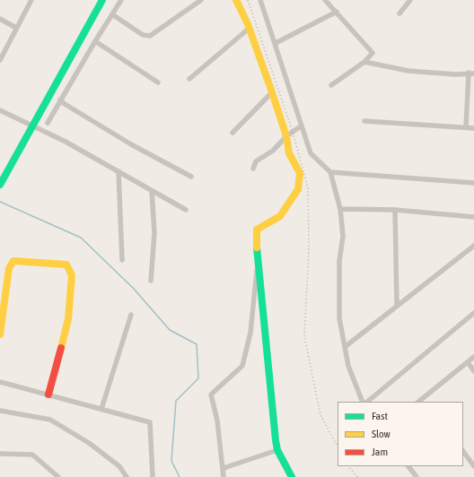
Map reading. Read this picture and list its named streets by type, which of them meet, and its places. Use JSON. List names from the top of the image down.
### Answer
{
  "legend": ["Fast", "Slow", "Jam"]
}
